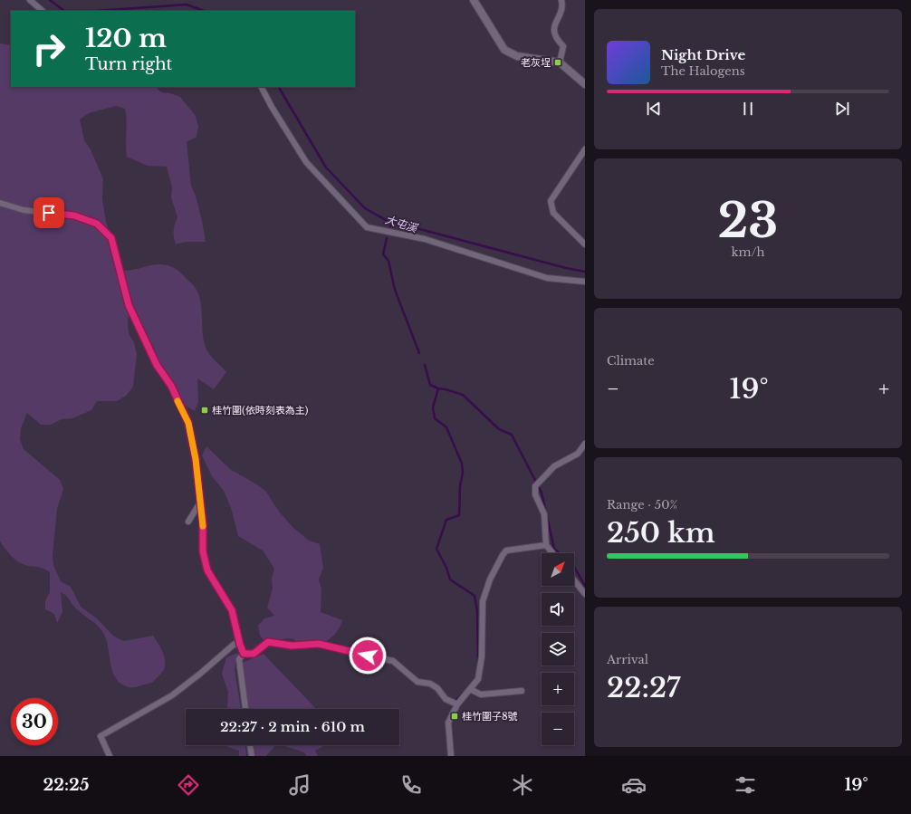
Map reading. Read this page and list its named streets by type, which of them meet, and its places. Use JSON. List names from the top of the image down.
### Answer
{
  "water": ["大屯溪"],
  "places": {
    "transit": ["老灰埕", "桂竹圍(依時刻表為主)", "桂竹圍子8號"]
  },
  "north": "top right",
  "page": {
    "turn": ["120 m", "Turn right"],
    "song": ["Night Drive", "The Halogens"],
    "tile": [
      ["23", "km/h"],
      "Climate",
      ["Range · 50%", "250 km"],
      ["Arrival", "22:27"]
    ],
    "heat": ["−", "19°", "+"],
    "map_buttons": ["+", "−"],
    "limit": "30",
    "trip": "22:27 · 2 min · 610 m",
    "tabs": ["22:25", "19°"]
  }
}
